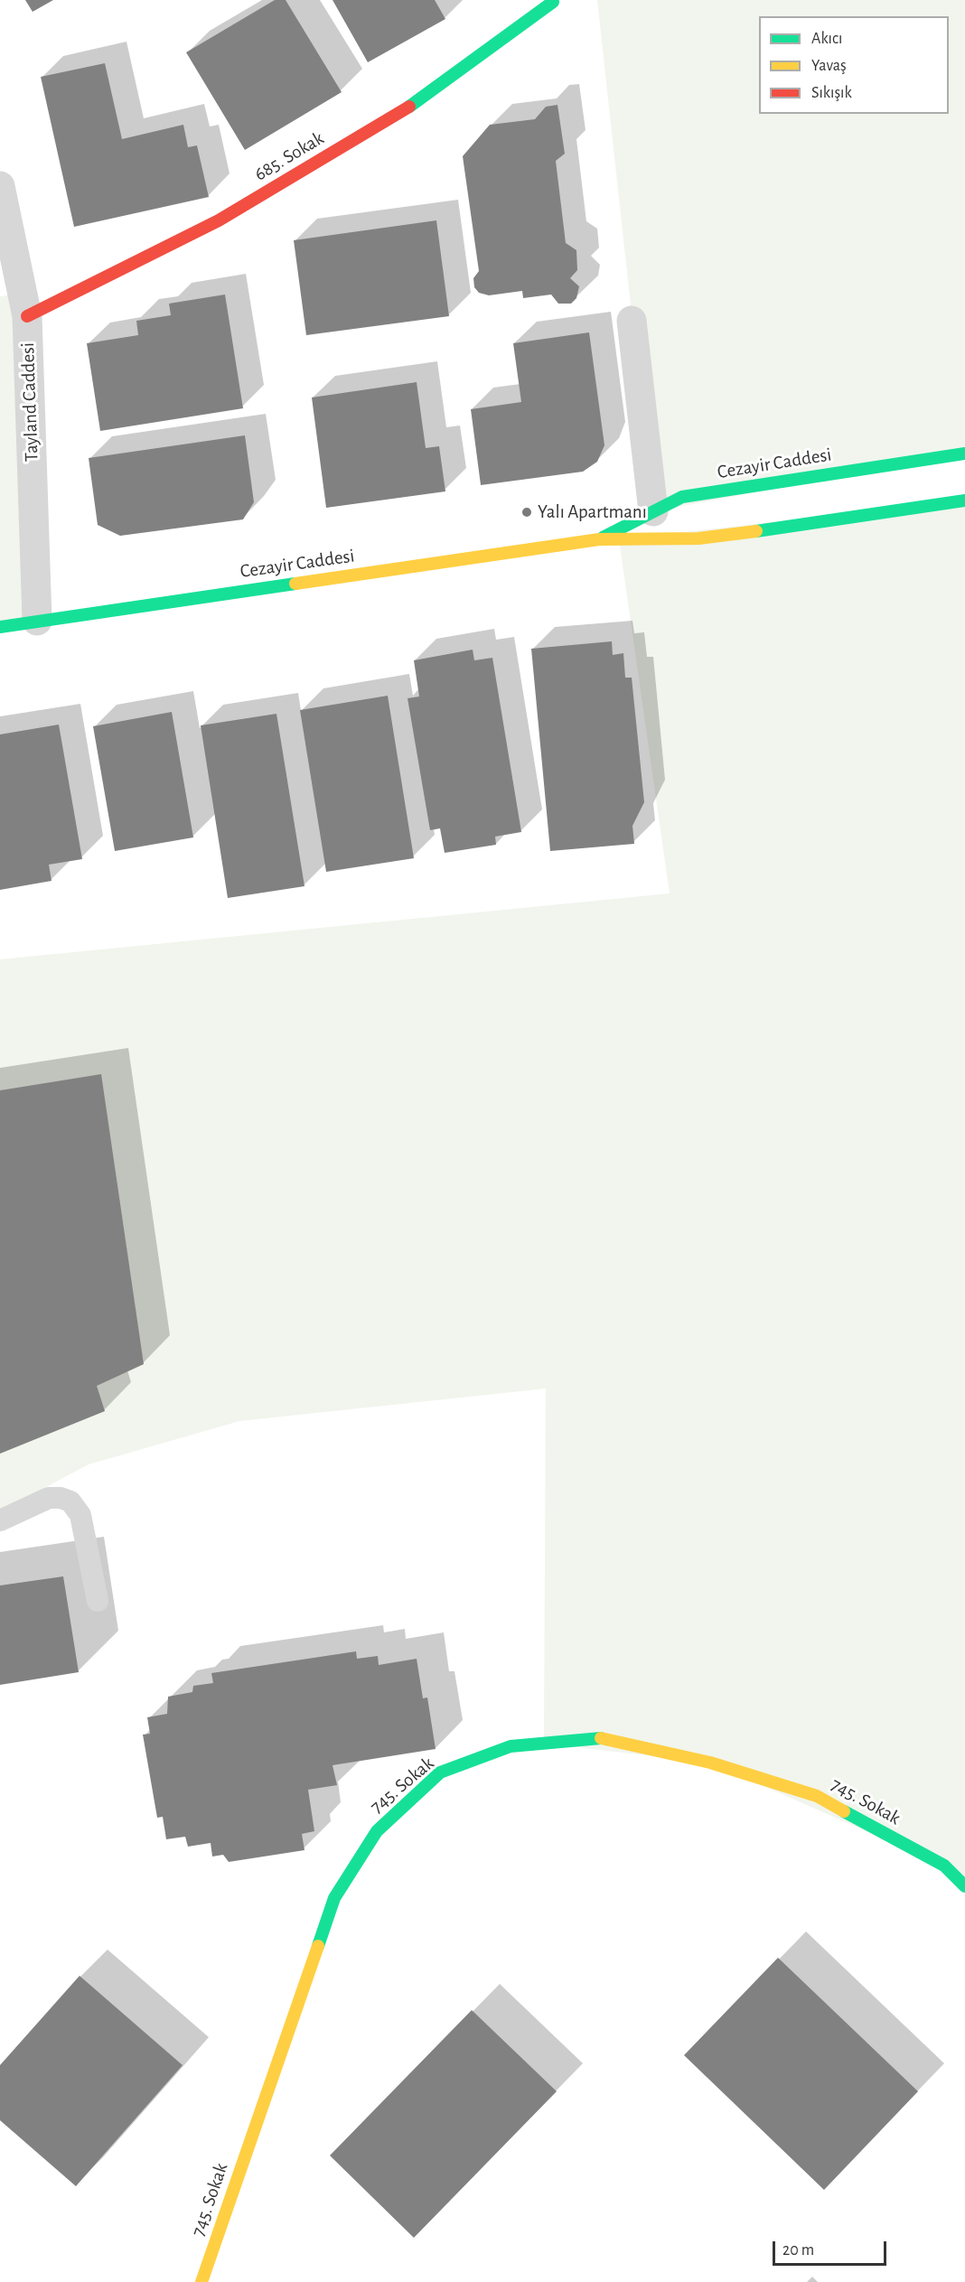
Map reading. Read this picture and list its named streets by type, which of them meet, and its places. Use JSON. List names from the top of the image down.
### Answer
{
  "streets": {
    "street": [
      "685. Sokak",
      "Tayland Caddesi",
      "Cezayir Caddesi",
      "745. Sokak"
    ]
  },
  "crossings": [
    ["685. Sokak", "Tayland Caddesi"],
    ["Tayland Caddesi", "Cezayir Caddesi"]
  ],
  "places": ["Yalı Apartmanı"],
  "legend": ["Akıcı", "Yavaş", "Sıkışık"],
  "scale_bar": "20 m"
}
